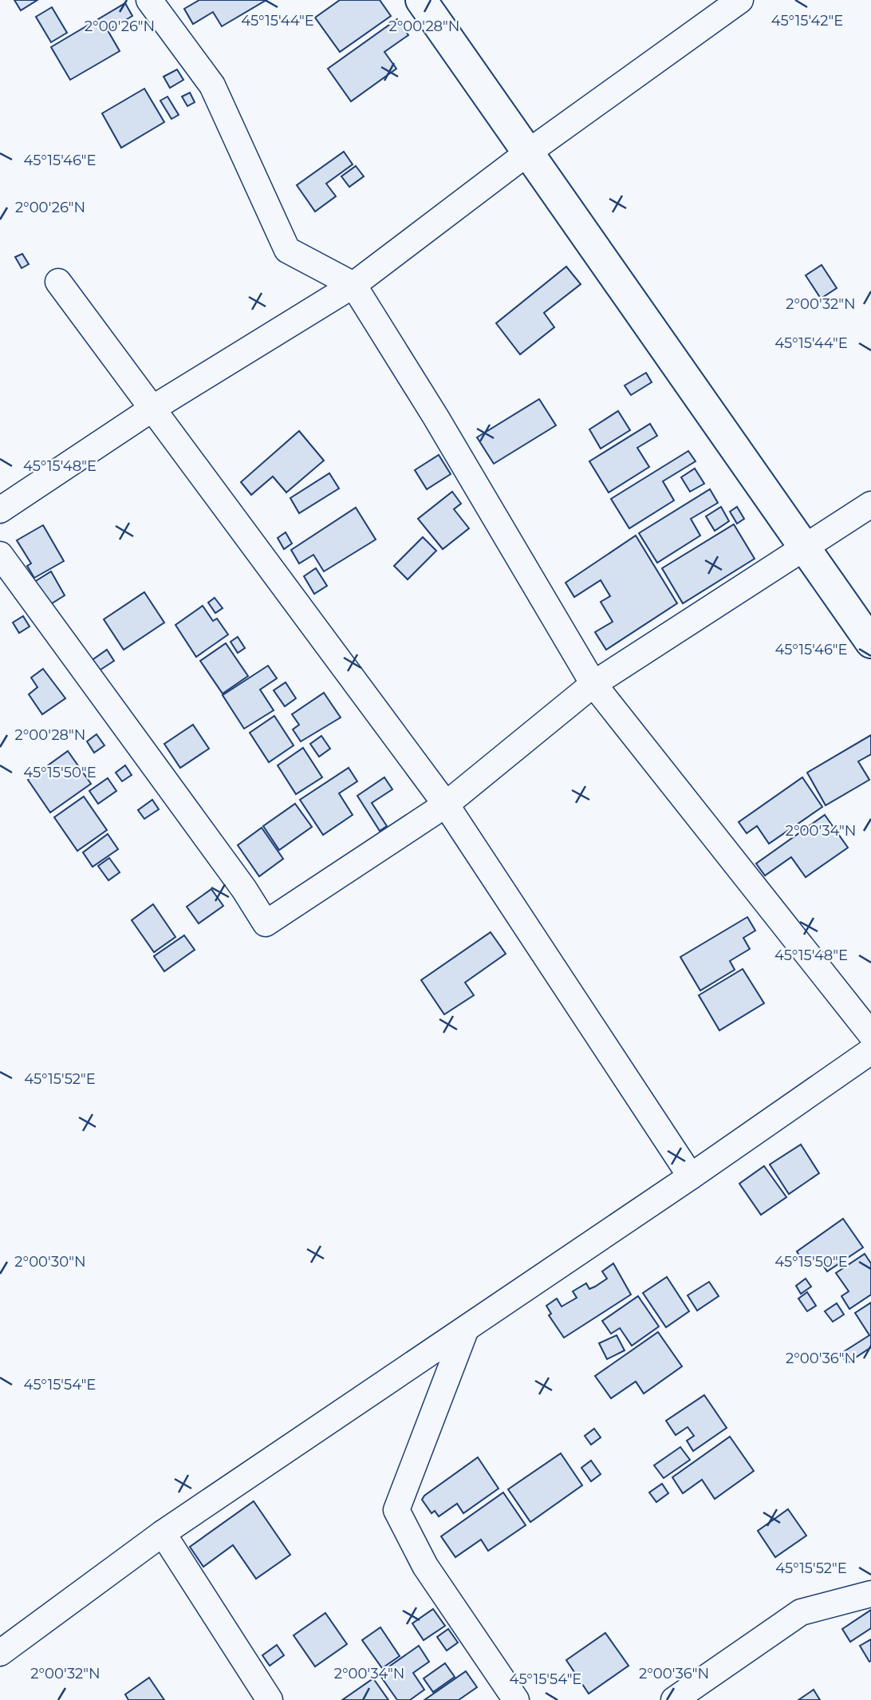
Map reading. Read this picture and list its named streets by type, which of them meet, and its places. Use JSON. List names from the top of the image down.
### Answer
{
  "coordinates": [
    "45°15'42\"E",
    "45°15'44\"E",
    "2°00'26\"N",
    "2°00'28\"N",
    "45°15'46\"E",
    "2°00'32\"N",
    "45°15'48\"E",
    "45°15'50\"E",
    "2°00'34\"N",
    "45°15'52\"E",
    "2°00'30\"N",
    "2°00'36\"N",
    "45°15'54\"E"
  ]
}
